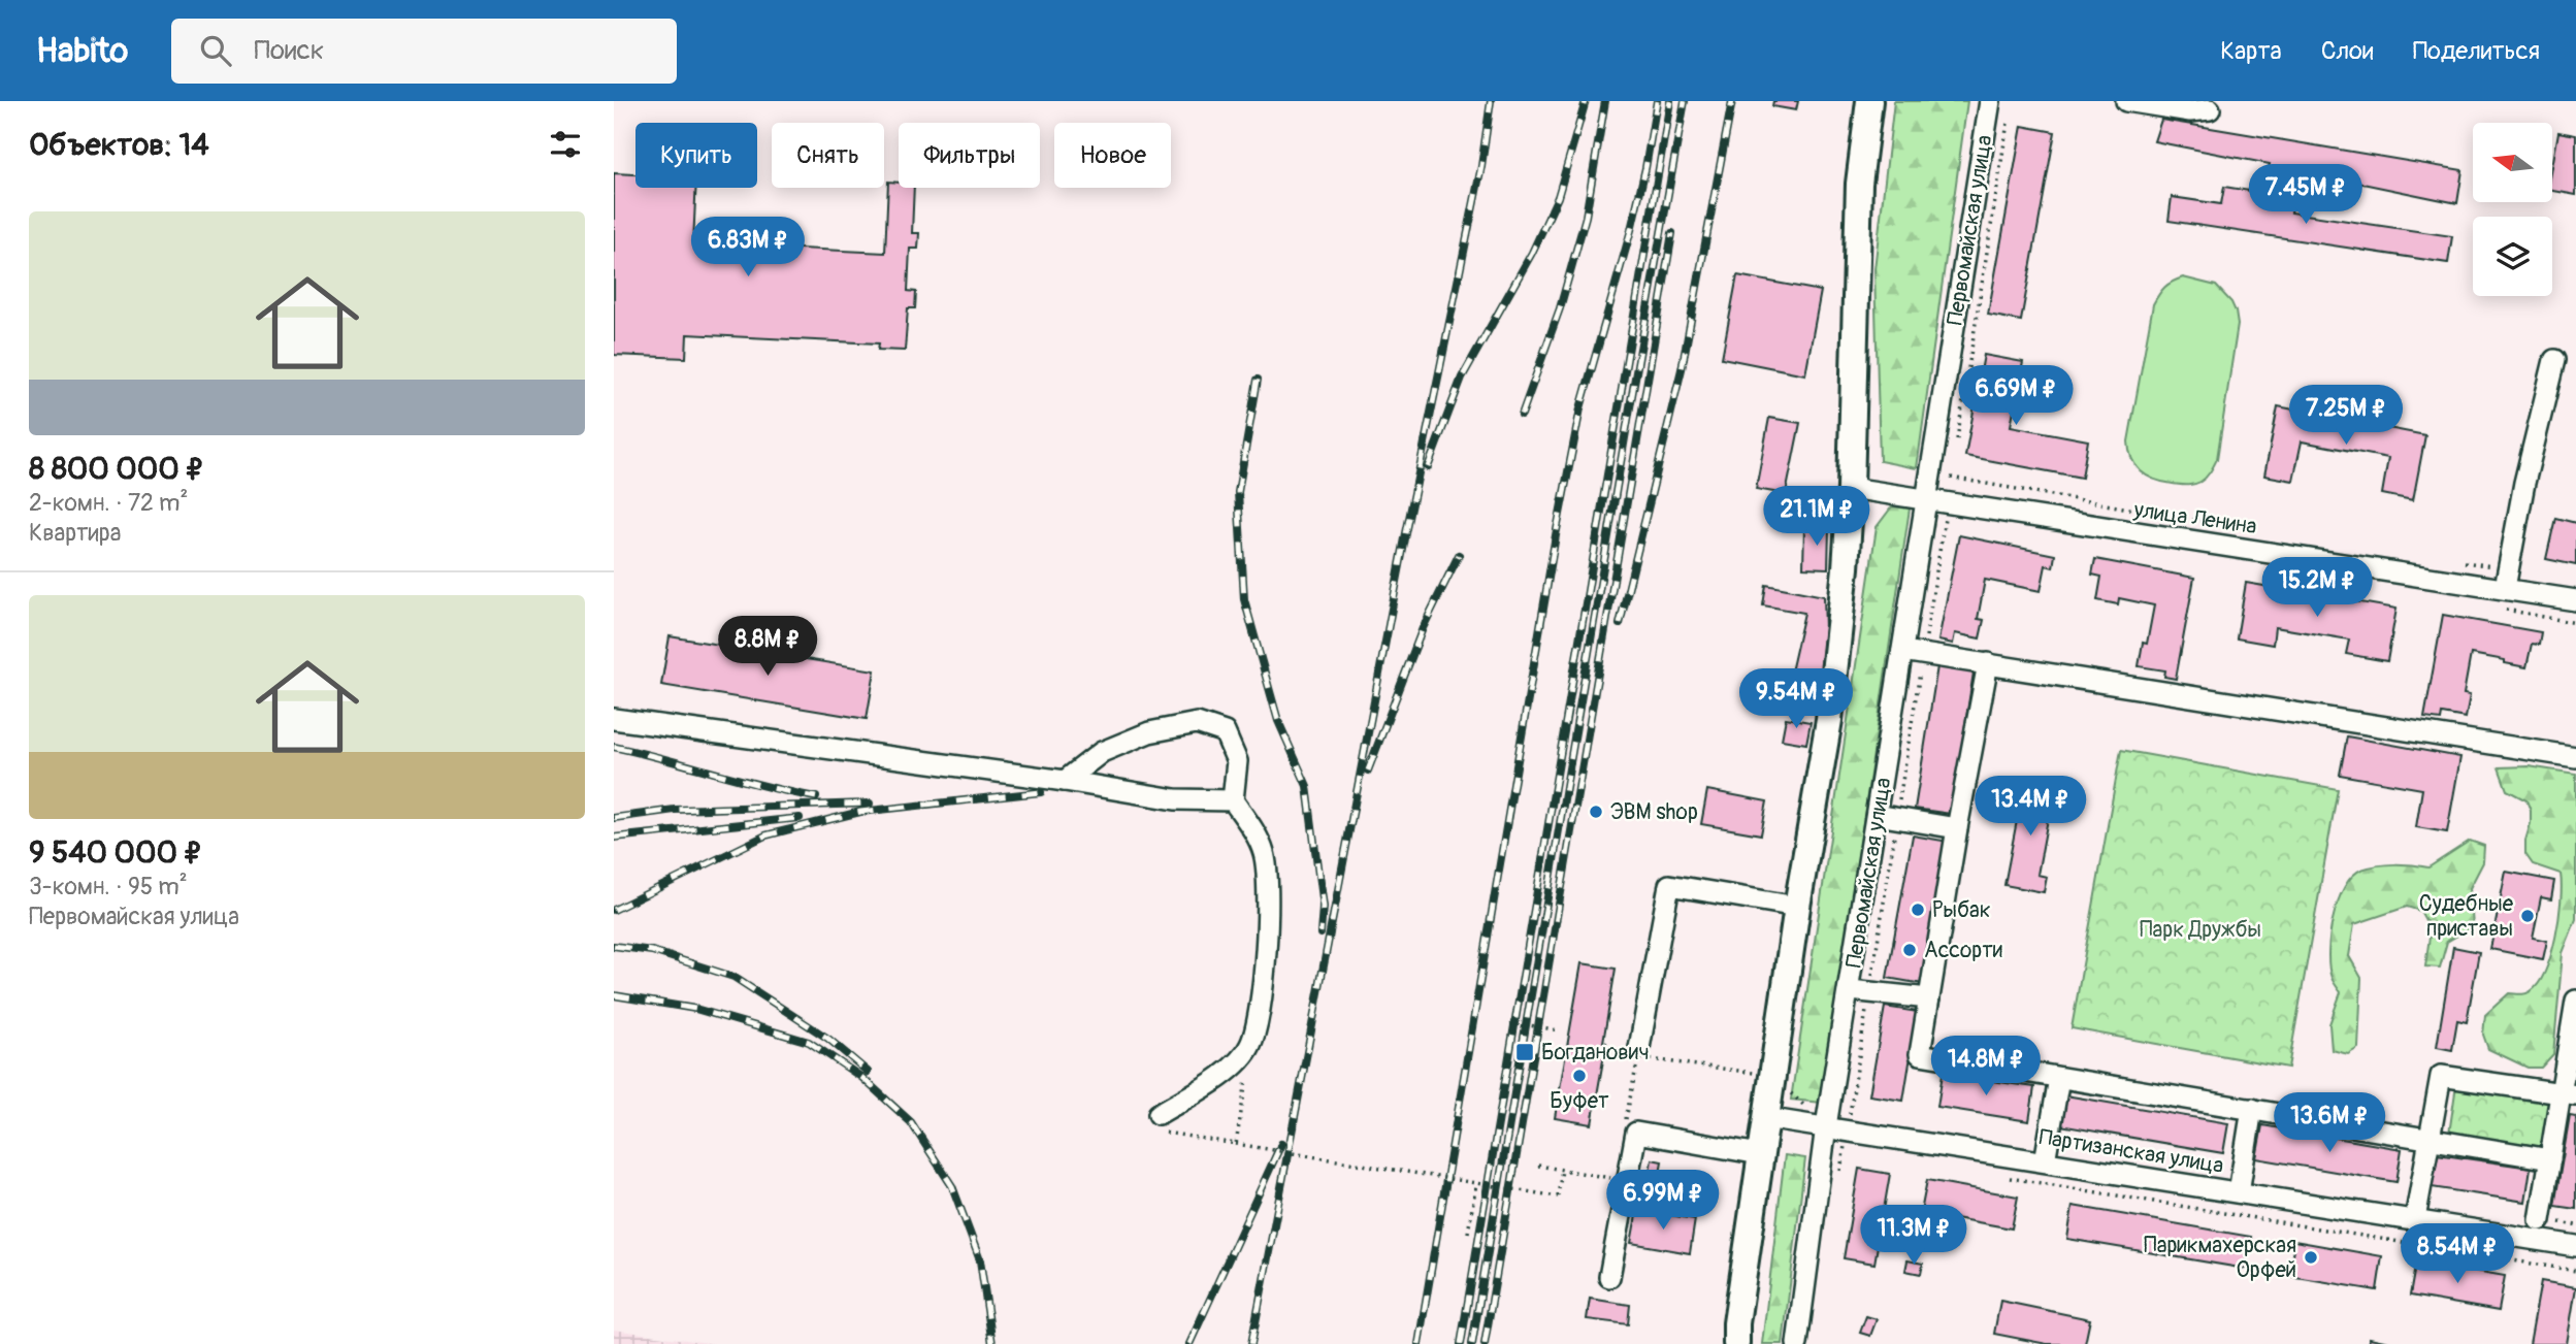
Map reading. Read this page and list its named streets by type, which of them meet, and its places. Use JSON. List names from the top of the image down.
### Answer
{
  "streets": {
    "street": ["Первомайская улица", "улица Ленина", "Партизанская улица"]
  },
  "crossings": [
    ["Первомайская улица", "улица Ленина"],
    ["Первомайская улица", "Партизанская улица"]
  ],
  "parks": ["Парк Дружбы"],
  "places": {
    "other": [
      "ЭВМ shop",
      "Рыбак",
      "Судебные приставы",
      "Ассорти",
      "Буфет",
      "Парикмахерская Орфей"
    ],
    "transit": ["Богданович"]
  },
  "north": "left",
  "page": {
    "header": "Habito",
    "search": "Поиск",
    "nav": ["Карта", "Слои", "Поделиться"],
    "heading": "Объектов: 14",
    "chip": [
      "Купить",
      "Снять",
      "Фильтры",
      "Новое"
    ],
    "price": [
      "7.45M ₽",
      "6.83M ₽",
      "6.69M ₽",
      "7.25M ₽",
      "21.1M ₽",
      "15.2M ₽",
      "8.8M ₽",
      "9.54M ₽",
      "13.4M ₽",
      "14.8M ₽",
      "13.6M ₽",
      "6.99M ₽",
      "11.3M ₽",
      "8.54M ₽"
    ],
    "list": [
      {
        "name": "8 800 000 ₽",
        "note": "2-комн. · 72 m² · Квартира"
      },
      {
        "name": "9 540 000 ₽",
        "note": "3-комн. · 95 m² · Первомайская улица"
      }
    ]
  }
}
